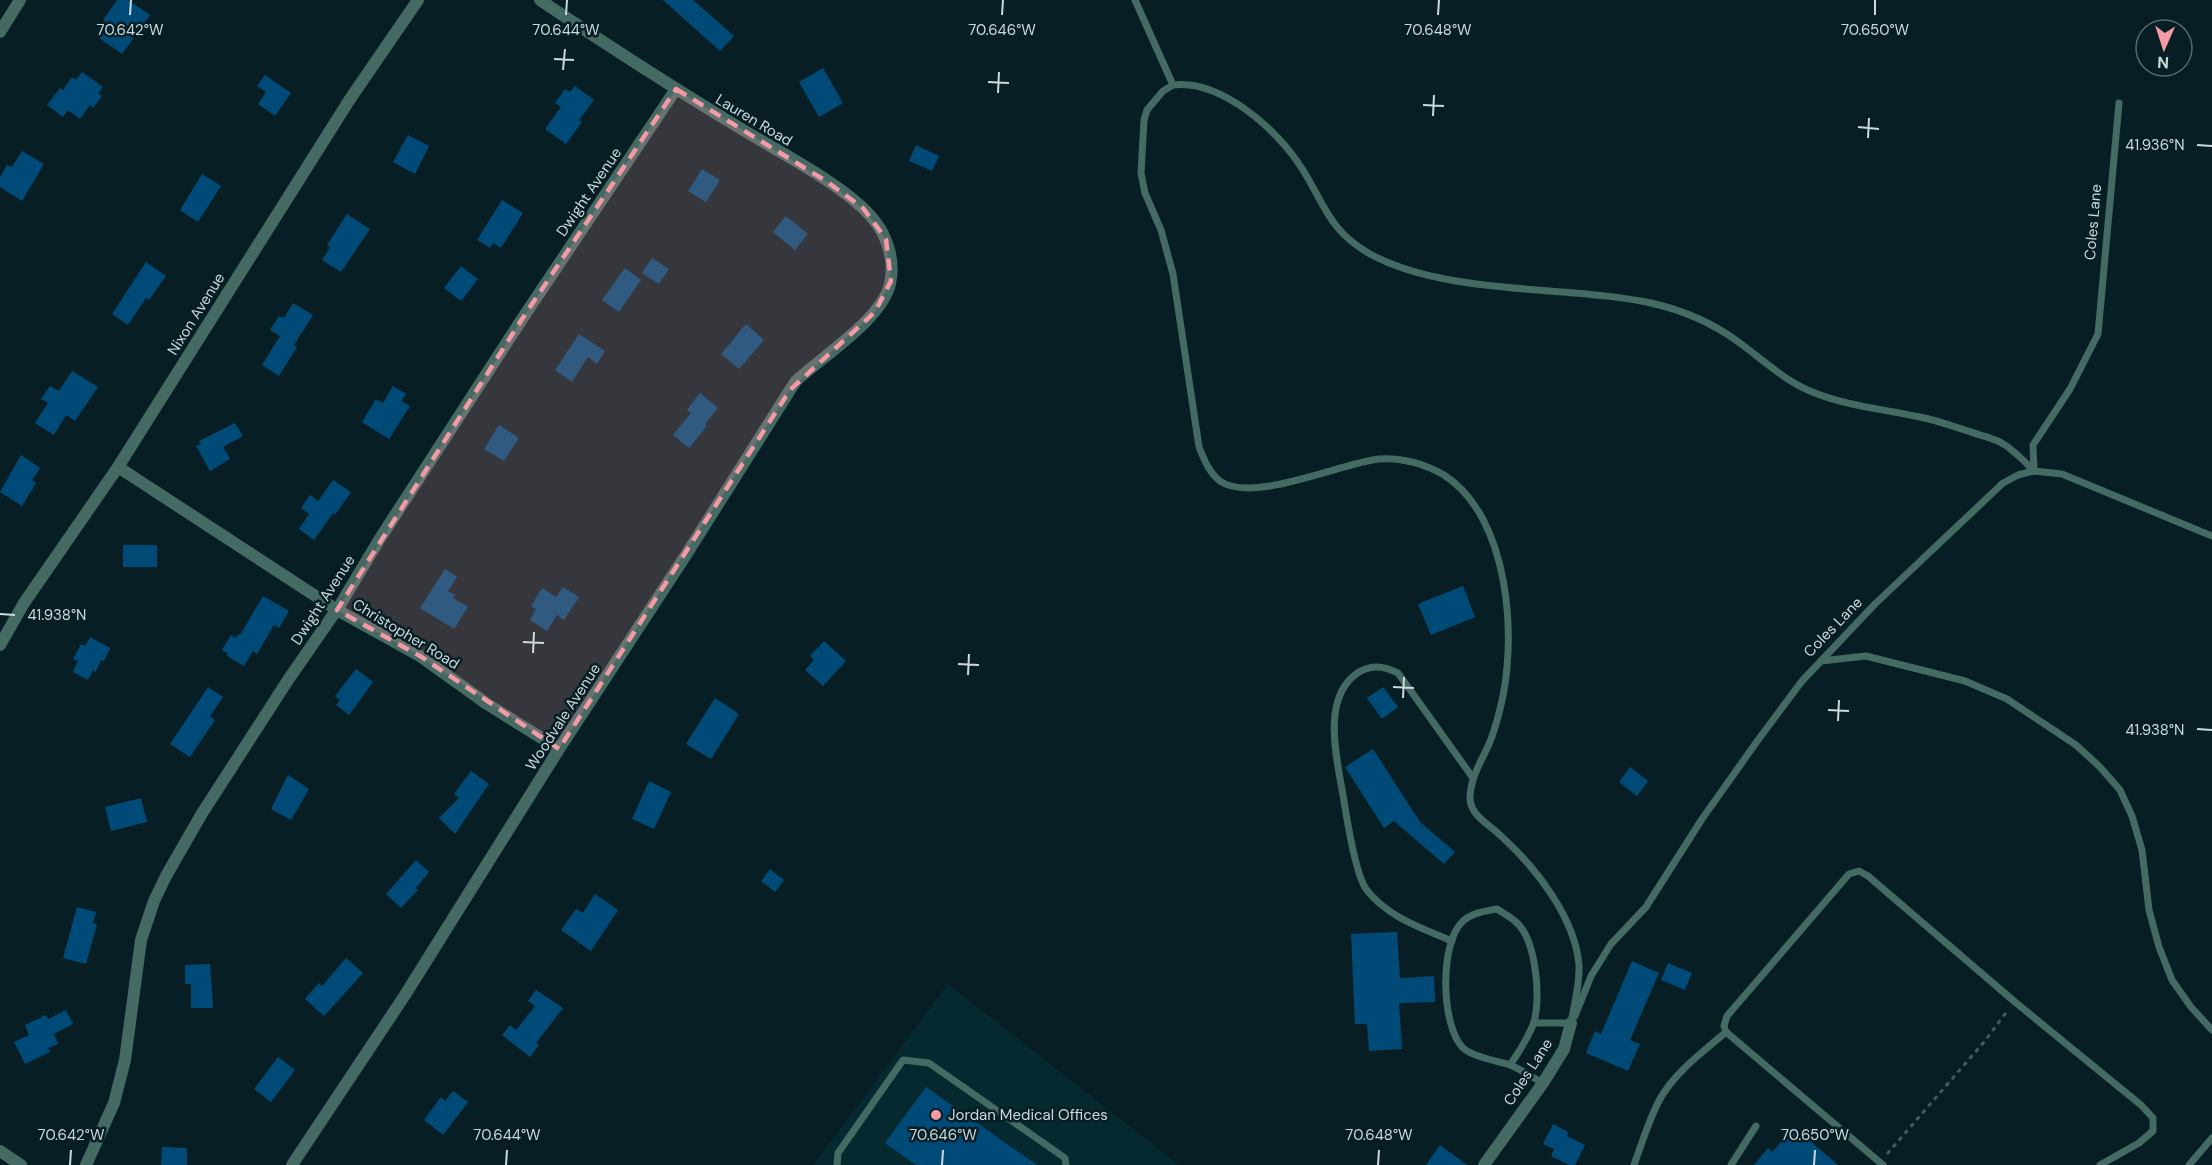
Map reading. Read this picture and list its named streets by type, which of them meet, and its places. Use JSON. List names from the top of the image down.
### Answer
{
  "streets": {
    "street": [
      "Lauren Road",
      "Dwight Avenue",
      "Coles Lane",
      "Nixon Avenue",
      "Christopher Road",
      "Woodvale Avenue"
    ]
  },
  "crossings": [
    ["Lauren Road", "Dwight Avenue"],
    ["Lauren Road", "Woodvale Avenue"],
    ["Dwight Avenue", "Christopher Road"],
    ["Nixon Avenue", "Christopher Road"],
    ["Christopher Road", "Woodvale Avenue"]
  ],
  "places": ["Jordan Medical Offices"],
  "north": "bottom",
  "coordinates": [
    "70.642°W",
    "70.644°W",
    "70.646°W",
    "70.648°W",
    "70.650°W",
    "41.936°N",
    "41.938°N"
  ]
}
